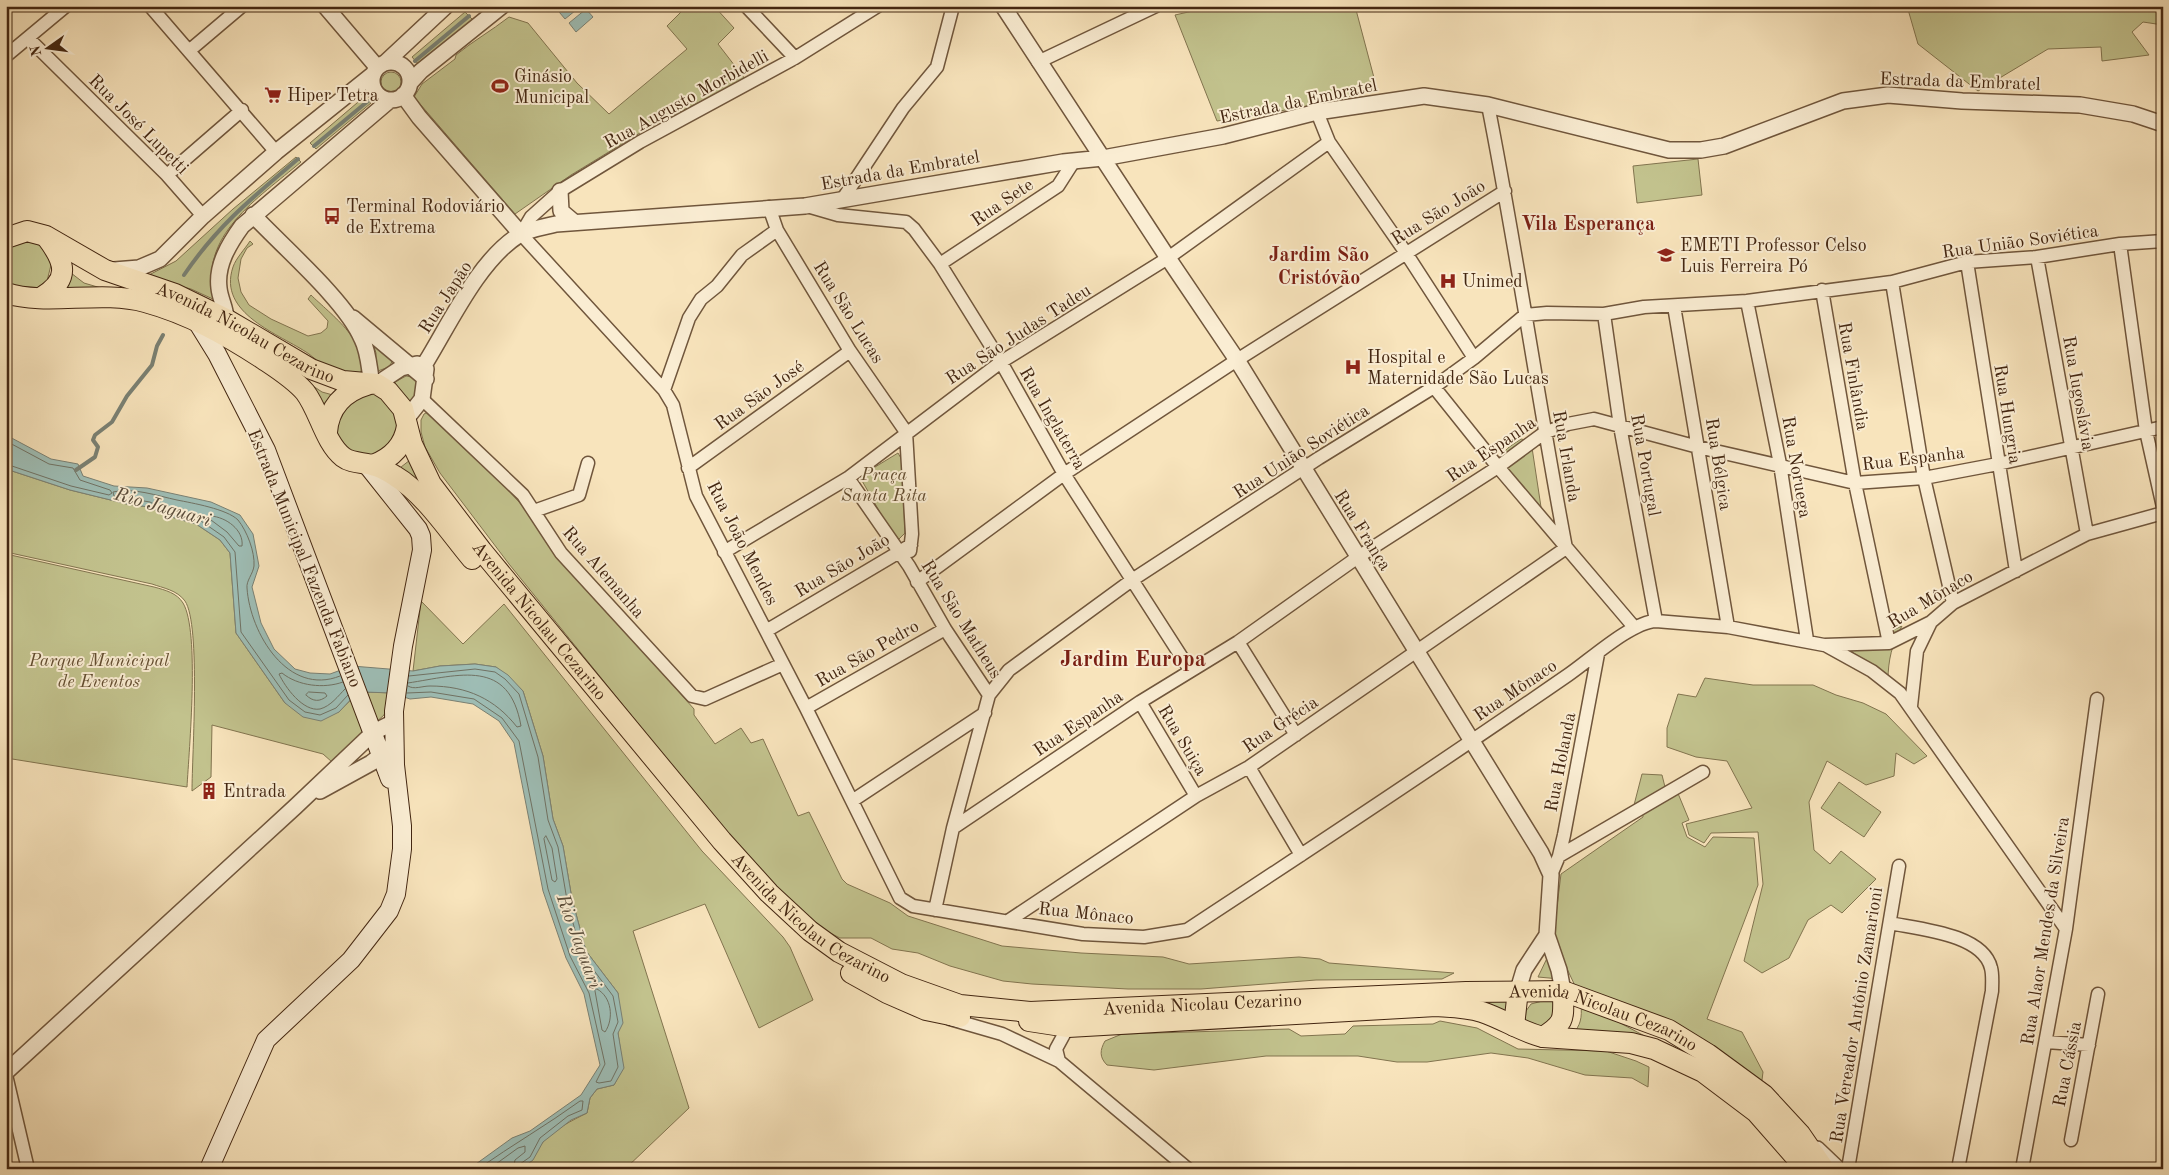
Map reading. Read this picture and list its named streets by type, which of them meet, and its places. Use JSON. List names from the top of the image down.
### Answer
{
  "streets": {
    "main road": ["Avenida Nicolau Cezarino", "Estrada Municipal Fazenda Fabiano"],
    "street": [
      "Estrada da Embratel",
      "Rua Augusto Morbidelli",
      "Rua José Lupetti",
      "Rua Sete",
      "Rua São João",
      "Rua União Soviética",
      "Rua Japão",
      "Rua São Lucas",
      "Rua São Judas Tadeu",
      "Rua Finlândia",
      "Rua Iugoslávia",
      "Rua São José",
      "Rua Hungria",
      "Rua Inglaterra",
      "Rua Espanha",
      "Rua Irlanda",
      "Rua Bélgica",
      "Rua Portugal",
      "Rua Noruega",
      "Rua França",
      "Rua João Mendes",
      "Rua Alemanha",
      "Rua Mônaco",
      "Rua São Matheus",
      "Rua São Pedro",
      "Rua Grécia",
      "Rua Suiça",
      "Rua Holanda",
      "Rua Alaor Mendes da Silveira",
      "Rua Vereador Antônio Zamarioni",
      "Rua Cássia"
    ]
  },
  "crossings": [
    ["Estrada da Embratel", "Rua Augusto Morbidelli"],
    ["Estrada da Embratel", "Rua Sete"],
    ["Estrada da Embratel", "Rua Japão"],
    ["Estrada da Embratel", "Rua São Lucas"],
    ["Estrada da Embratel", "Rua Inglaterra"],
    ["Estrada da Embratel", "Rua Irlanda"],
    ["Estrada da Embratel", "Rua França"],
    ["Estrada da Embratel", "Rua João Mendes"],
    ["Rua Augusto Morbidelli", "Rua Japão"],
    ["Rua Augusto Morbidelli", "Rua João Mendes"],
    ["Rua Sete", "Rua Inglaterra"],
    ["Rua São João", "Rua Inglaterra"],
    ["Rua São João", "Rua Irlanda"],
    ["Rua São João", "Rua França"],
    ["Rua São João", "Rua João Mendes"],
    ["Rua São João", "Rua São Matheus"],
    ["Rua União Soviética", "Rua Finlândia"],
    ["Rua União Soviética", "Rua Iugoslávia"],
    ["Rua União Soviética", "Rua Hungria"],
    ["Rua União Soviética", "Rua Inglaterra"],
    ["Rua União Soviética", "Rua Irlanda"],
    ["Rua União Soviética", "Rua Bélgica"],
    ["Rua União Soviética", "Rua Portugal"],
    ["Rua União Soviética", "Rua Noruega"],
    ["Rua União Soviética", "Rua França"],
    ["Rua União Soviética", "Rua São Matheus"],
    ["Rua Japão", "Rua João Mendes"],
    ["Rua São Lucas", "Rua São Judas Tadeu"],
    ["Rua São Lucas", "Rua São José"],
    ["Avenida Nicolau Cezarino", "Rua França"],
    ["Avenida Nicolau Cezarino", "Estrada Municipal Fazenda Fabiano"],
    ["Rua São Judas Tadeu", "Rua Inglaterra"],
    ["Rua São Judas Tadeu", "Rua França"],
    ["Rua São Judas Tadeu", "Rua João Mendes"],
    ["Rua São Judas Tadeu", "Rua São Matheus"],
    ["Rua Finlândia", "Rua Espanha"],
    ["Rua Finlândia", "Rua Mônaco"],
    ["Rua Iugoslávia", "Rua Espanha"],
    ["Rua Iugoslávia", "Rua Mônaco"],
    ["Rua São José", "Rua João Mendes"],
    ["Rua Hungria", "Rua Espanha"],
    ["Rua Hungria", "Rua Mônaco"],
    ["Rua Inglaterra", "Rua Espanha"],
    ["Rua Espanha", "Rua Irlanda"],
    ["Rua Espanha", "Rua Bélgica"],
    ["Rua Espanha", "Rua Portugal"],
    ["Rua Espanha", "Rua Noruega"],
    ["Rua Espanha", "Rua França"],
    ["Rua Espanha", "Rua São Matheus"],
    ["Rua Espanha", "Rua Suiça"],
    ["Rua Irlanda", "Rua Grécia"],
    ["Rua Bélgica", "Rua Mônaco"],
    ["Rua Portugal", "Rua Mônaco"],
    ["Rua Noruega", "Rua Mônaco"],
    ["Rua França", "Rua Mônaco"],
    ["Rua França", "Rua Grécia"],
    ["Rua França", "Rua Holanda"],
    ["Rua João Mendes", "Rua Alemanha"],
    ["Rua João Mendes", "Rua Mônaco"],
    ["Rua João Mendes", "Rua São Pedro"],
    ["Rua Mônaco", "Rua São Matheus"],
    ["Rua Mônaco", "Rua Grécia"],
    ["Rua Mônaco", "Rua Holanda"],
    ["Rua São Matheus", "Rua São Pedro"],
    ["Rua Grécia", "Rua Suiça"]
  ],
  "districts": ["Vila Esperança", "Jardim São Cristóvão", "Jardim Europa"],
  "water": ["Rio Jaguari"],
  "parks": ["Praça Santa Rita", "Parque Municipal de Eventos"],
  "places": {
    "sports": ["Ginásio Municipal"],
    "supermarket": ["Hiper Tetra"],
    "bus stop": ["Terminal Rodoviário de Extrema"],
    "school or university": ["EMETI Professor Celso Luis Ferreira Pó"],
    "hospital": ["Unimed", "Hospital e Maternidade São Lucas"],
    "building": ["Entrada"]
  },
  "north": "left"
}
